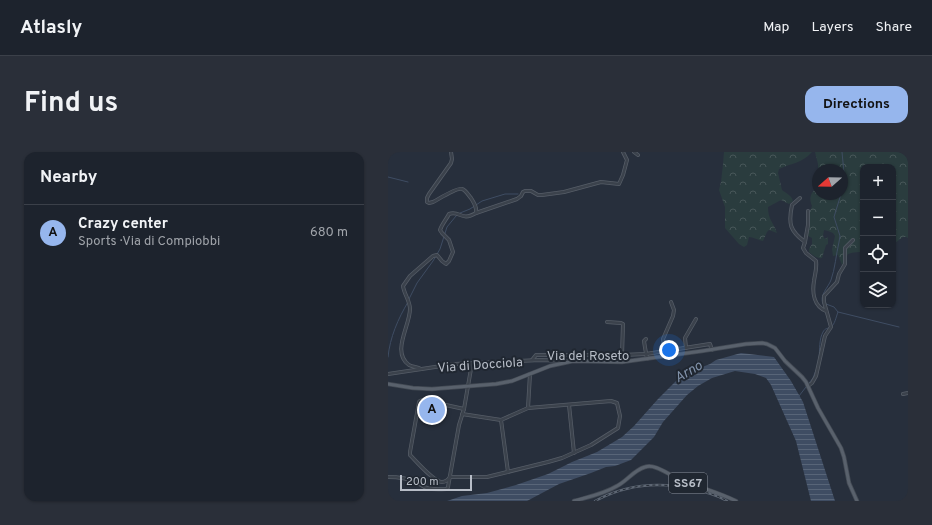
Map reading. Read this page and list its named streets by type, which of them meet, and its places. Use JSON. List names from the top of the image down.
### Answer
{
  "streets": {
    "main road": ["SS67"],
    "street": ["Via del Roseto", "Via di Docciola"]
  },
  "crossings": [
    ["Via del Roseto", "Via di Docciola"]
  ],
  "water": ["Arno"],
  "scale_bar": "200 m",
  "north": "left",
  "page": {
    "header": "Atlasly",
    "nav": ["Map", "Layers", "Share"],
    "title": "Find us",
    "buttons": "Directions",
    "heading": "Nearby",
    "map_buttons": ["+", "−"],
    "list": [
      {
        "mark": "A",
        "name": "Crazy center",
        "note": "Sports · Via di Compiobbi",
        "value": "680 m"
      }
    ],
    "pins": "A",
    "scale": "200 m"
  }
}
